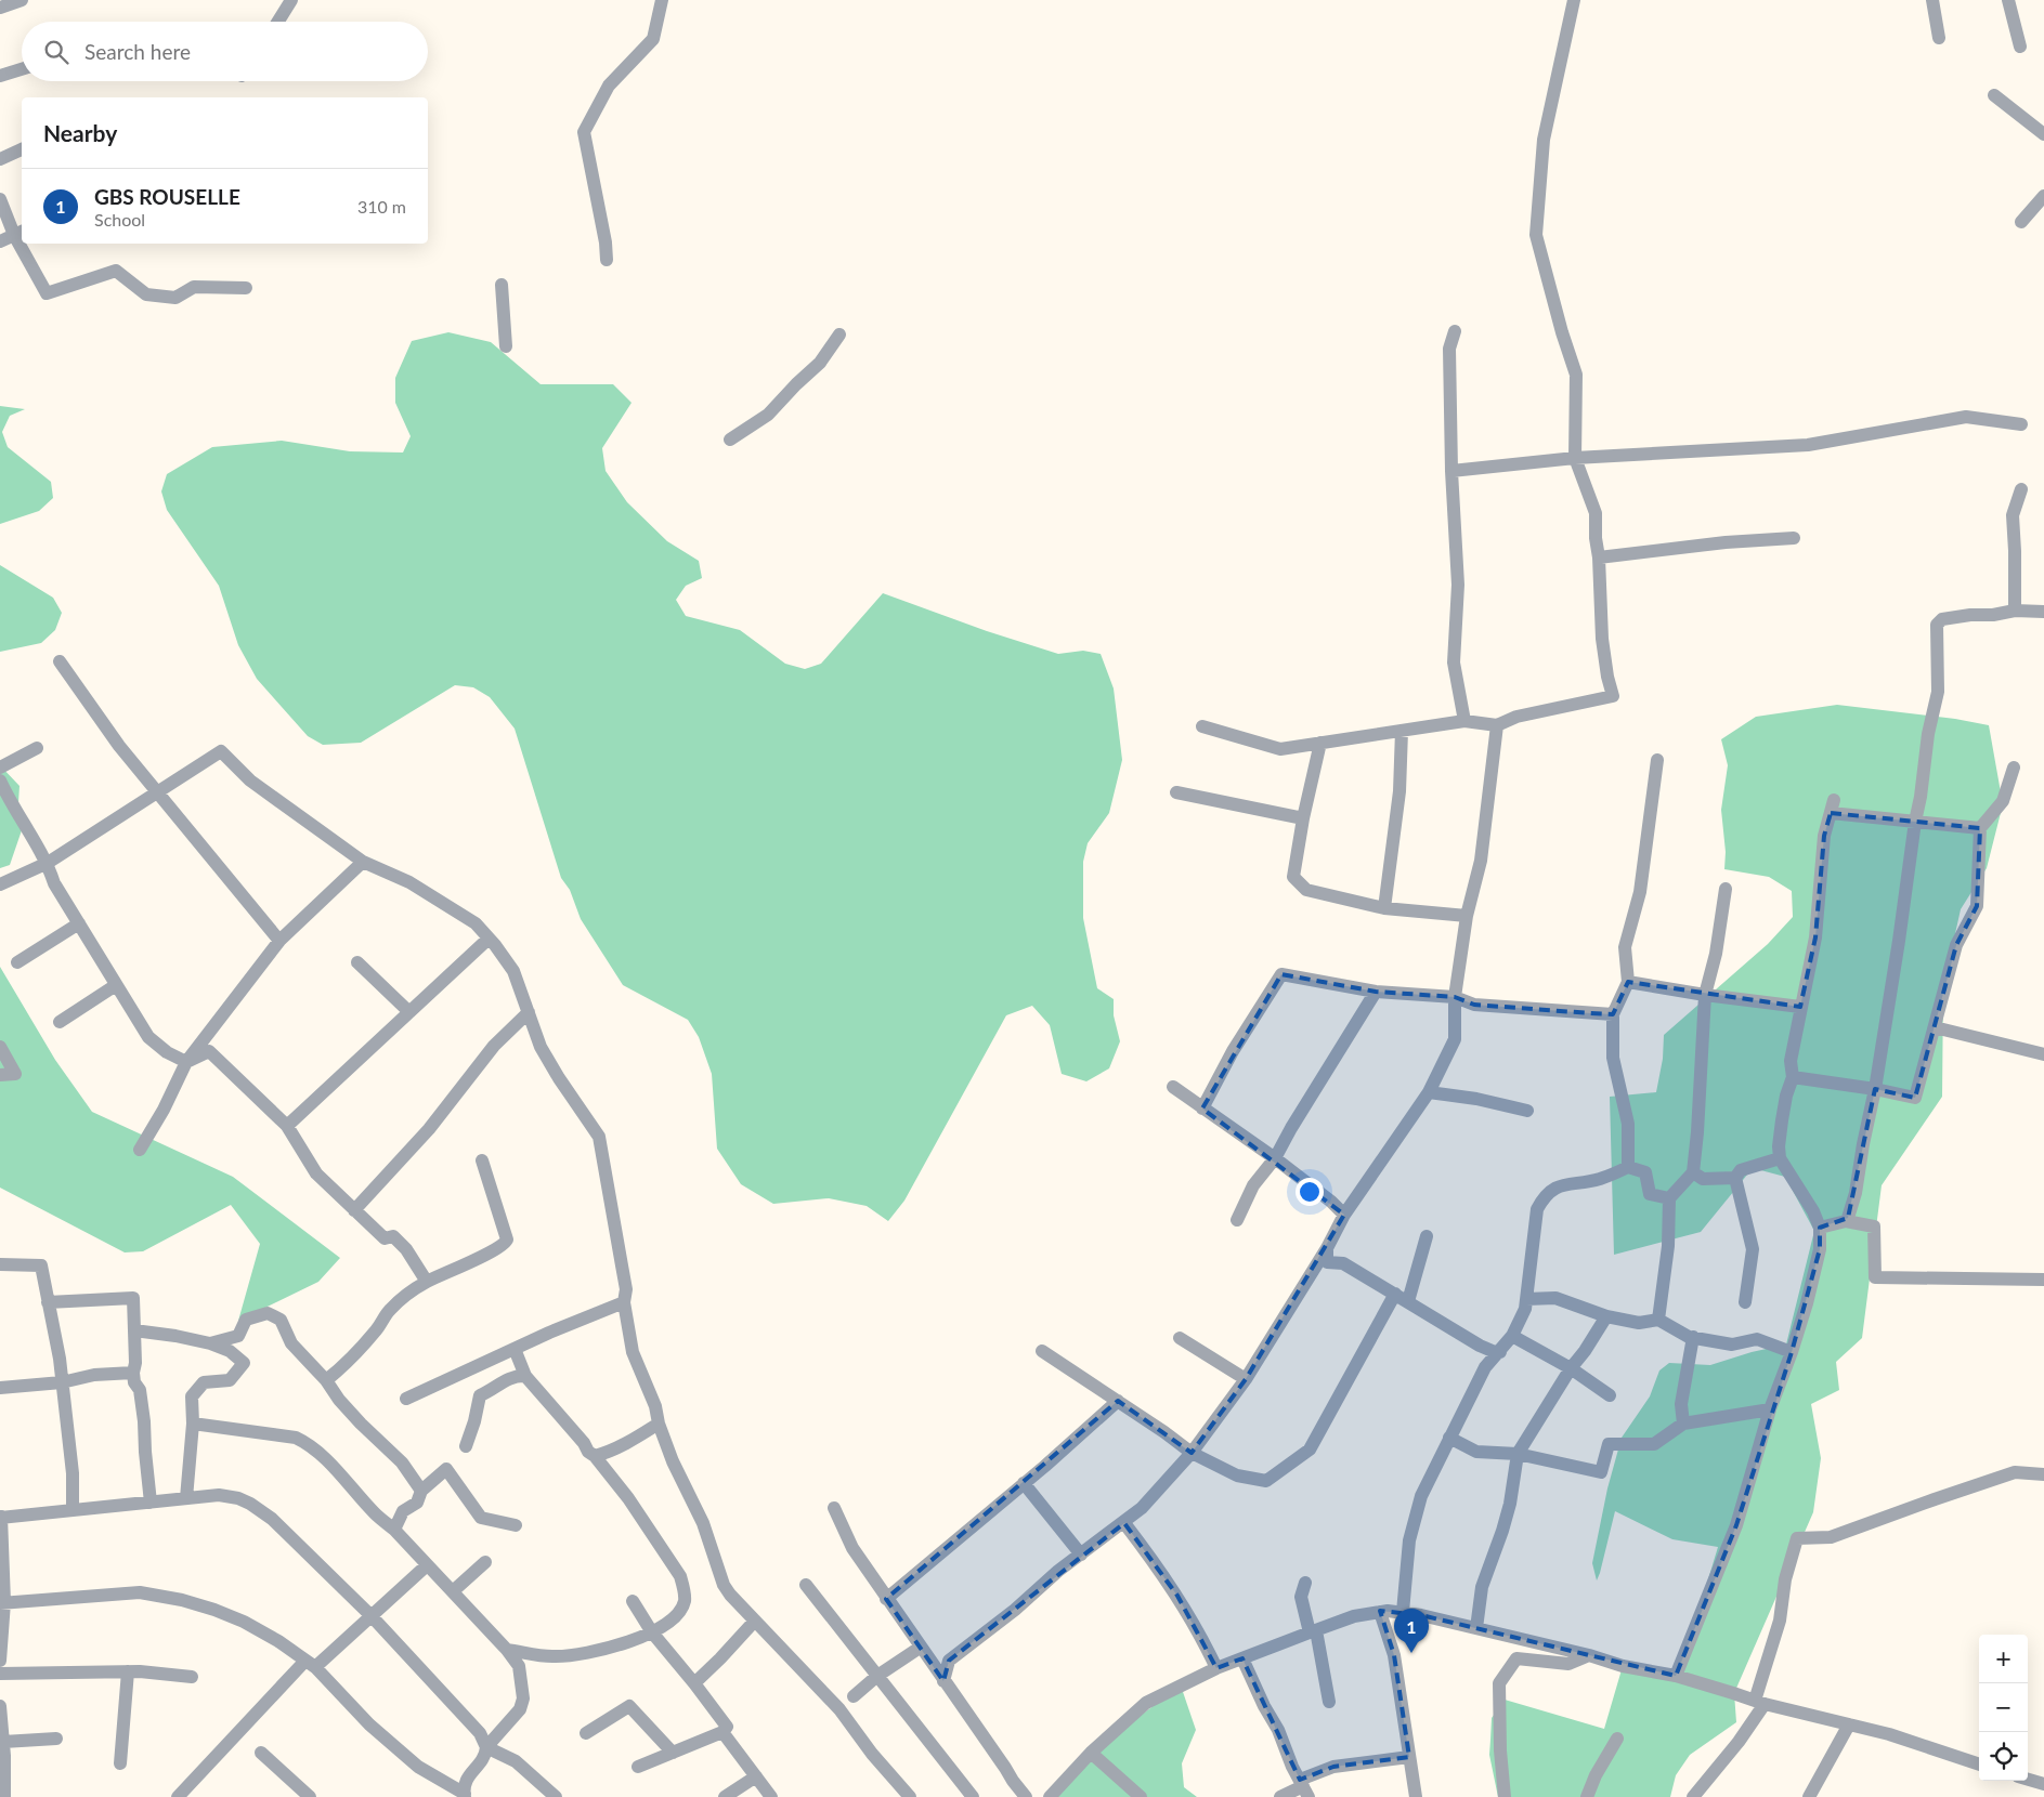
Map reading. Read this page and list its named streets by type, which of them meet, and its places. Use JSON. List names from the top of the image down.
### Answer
{
  "page": {
    "search": "Search here",
    "heading": "Nearby",
    "list": [
      {
        "mark": "1",
        "name": "GBS ROUSELLE",
        "note": "School",
        "value": "310 m"
      }
    ],
    "pins": "1",
    "map_buttons": ["+", "−"]
  }
}
